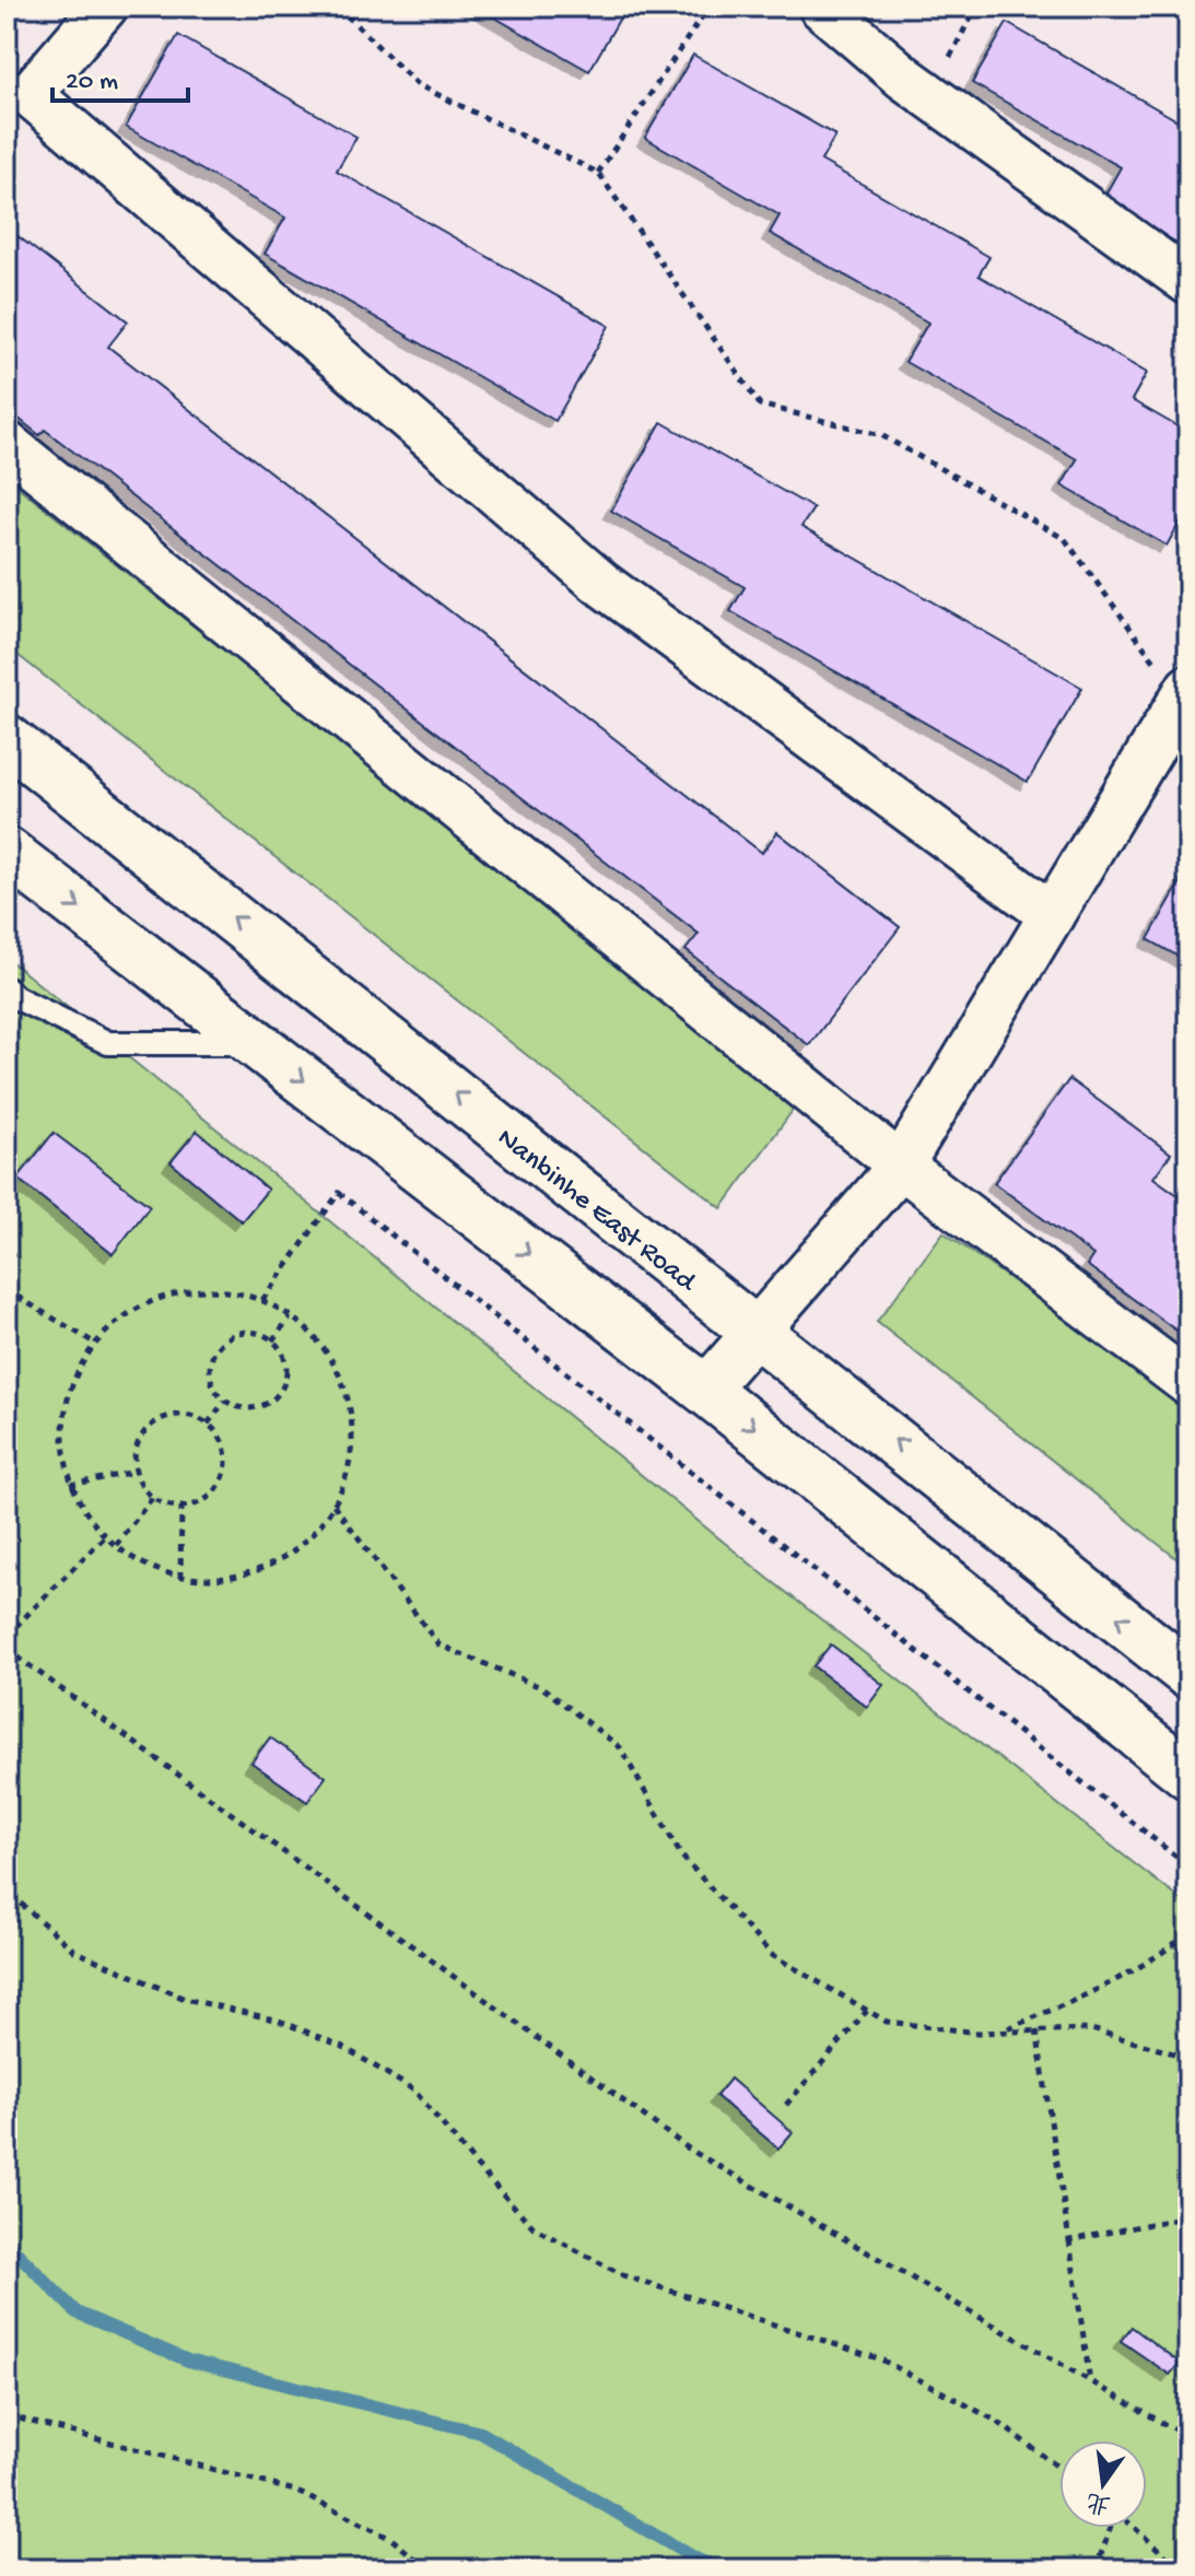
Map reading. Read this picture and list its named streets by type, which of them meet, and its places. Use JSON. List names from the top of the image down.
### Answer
{
  "streets": {
    "main road": ["Nanbinhe East Road"]
  },
  "scale_bar": "20 m",
  "north": "bottom"
}
